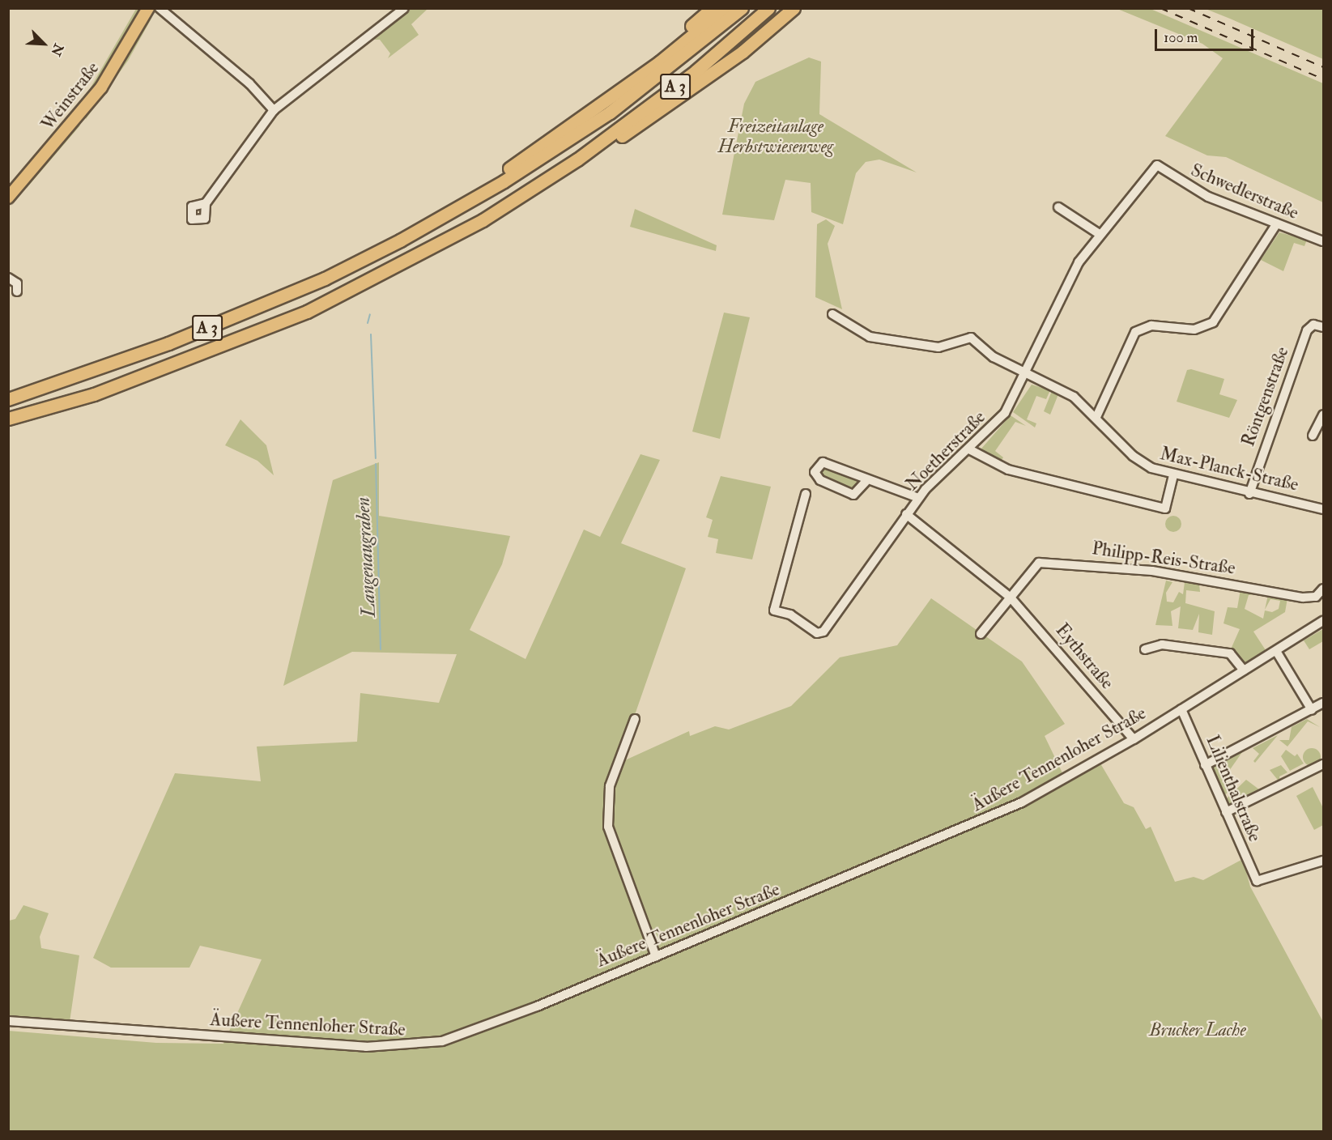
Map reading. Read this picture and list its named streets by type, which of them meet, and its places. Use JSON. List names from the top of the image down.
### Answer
{
  "streets": {
    "highway": ["A 3"],
    "main road": ["Weinstraße"],
    "street": [
      "Schwedlerstraße",
      "Röntgenstraße",
      "Noetherstraße",
      "Max-Planck-Straße",
      "Philipp-Reis-Straße",
      "Eythstraße",
      "Äußere Tennenloher Straße",
      "Lilienthalstraße"
    ]
  },
  "crossings": [
    ["Schwedlerstraße", "Noetherstraße"],
    ["Röntgenstraße", "Max-Planck-Straße"],
    ["Noetherstraße", "Max-Planck-Straße"],
    ["Noetherstraße", "Eythstraße"],
    ["Philipp-Reis-Straße", "Eythstraße"],
    ["Eythstraße", "Äußere Tennenloher Straße"],
    ["Äußere Tennenloher Straße", "Lilienthalstraße"]
  ],
  "water": ["Langenaugraben"],
  "parks": ["Freizeitanlage Herbstwiesenweg", "Brucker Lache"],
  "scale_bar": "100 m",
  "north": "bottom right"
}
